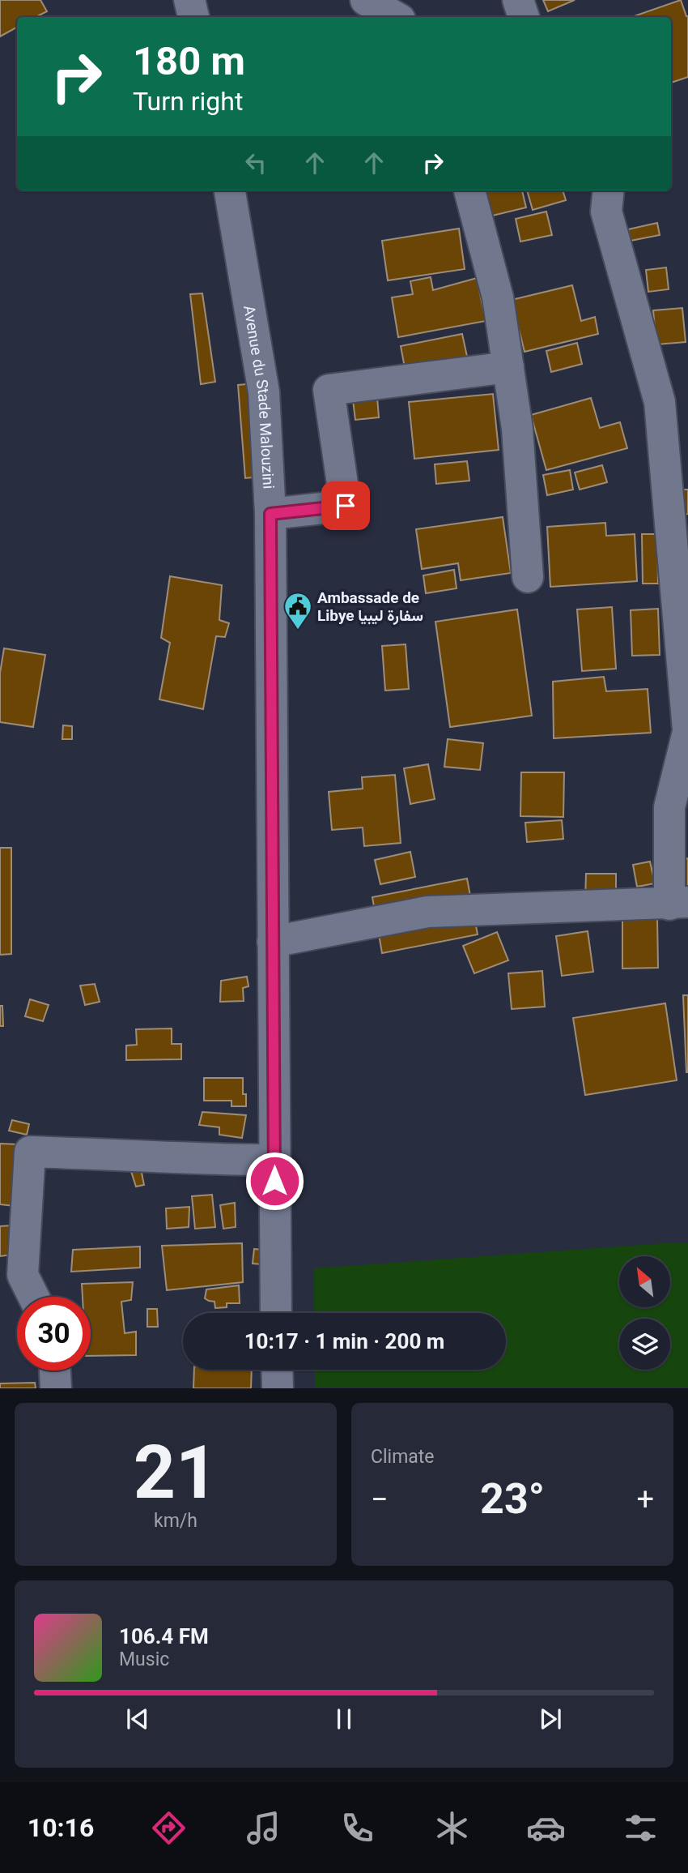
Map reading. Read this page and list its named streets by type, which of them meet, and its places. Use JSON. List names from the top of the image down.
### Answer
{
  "streets": {
    "street": ["Avenue du Stade Malouzini"]
  },
  "places": {
    "public building": ["Ambassade de Libye سفارة ليبيا"]
  },
  "north": "top left",
  "page": {
    "turn": ["180 m", "Turn right"],
    "limit": "30",
    "trip": "10:17 · 1 min · 200 m",
    "tile": [
      ["21", "km/h"],
      "Climate"
    ],
    "heat": ["−", "23°", "+"],
    "song": ["106.4 FM", "Music"],
    "tabs": "10:16"
  }
}
